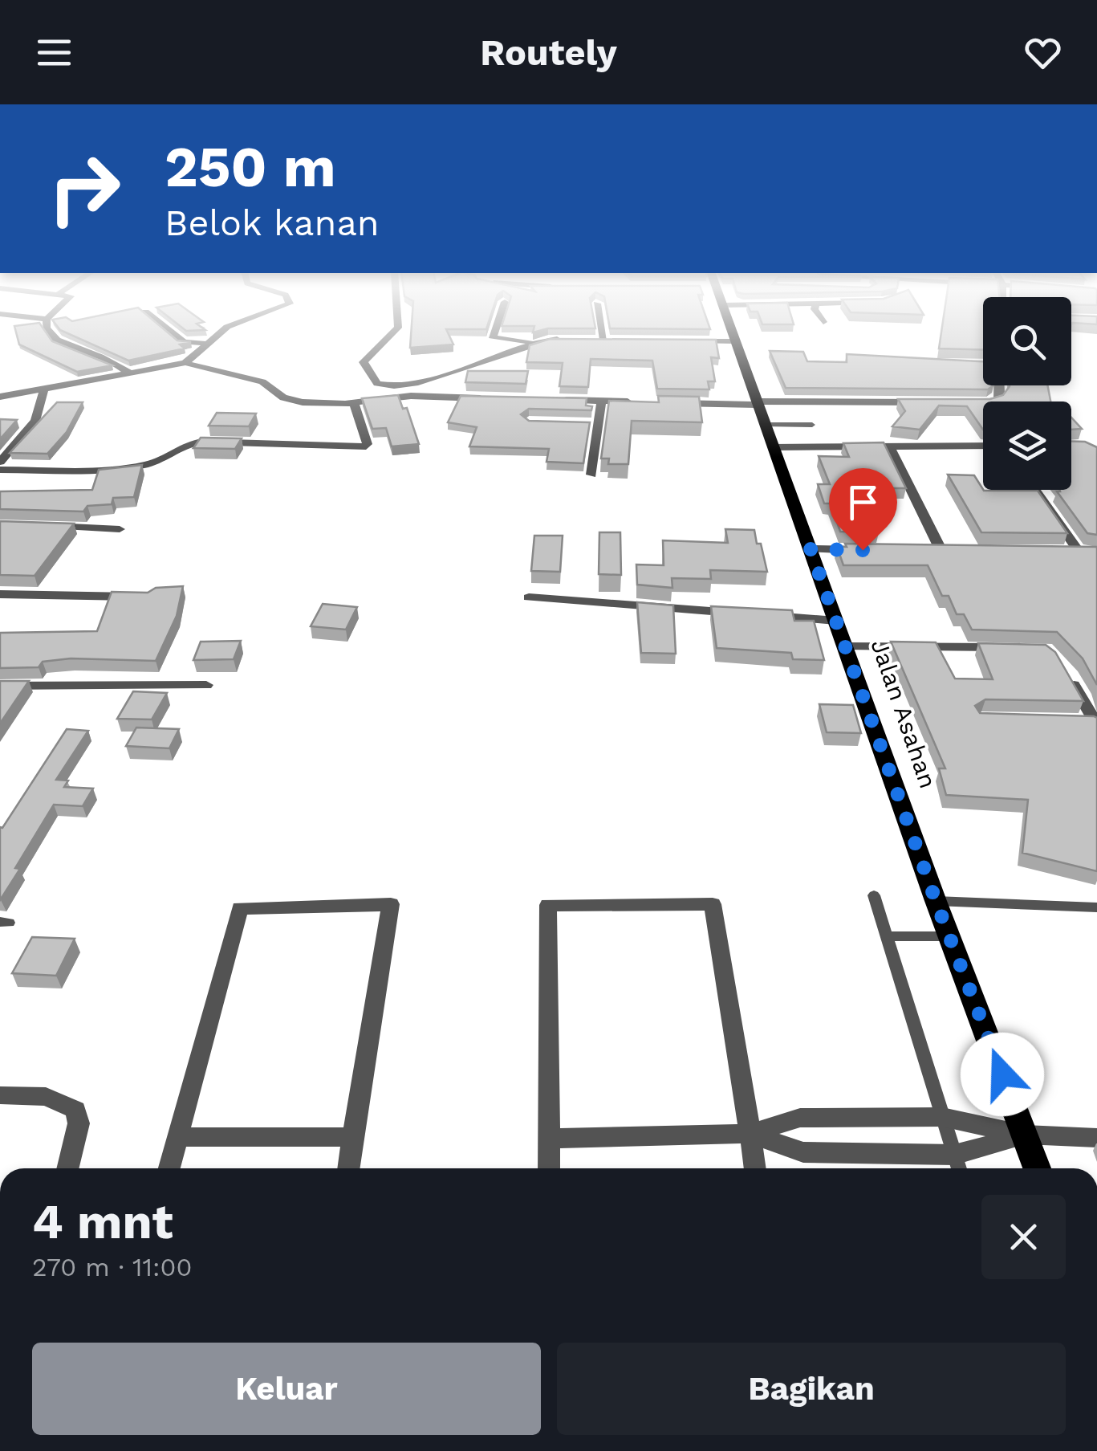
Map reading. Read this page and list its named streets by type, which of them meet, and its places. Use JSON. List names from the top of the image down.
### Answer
{
  "streets": {
    "main road": ["Jalan Asahan"]
  },
  "page": {
    "header": "Routely",
    "turn": ["250 m", "Belok kanan"],
    "heading": ["4 mnt", "270 m · 11:00"],
    "buttons": ["Keluar", "Bagikan"]
  }
}
